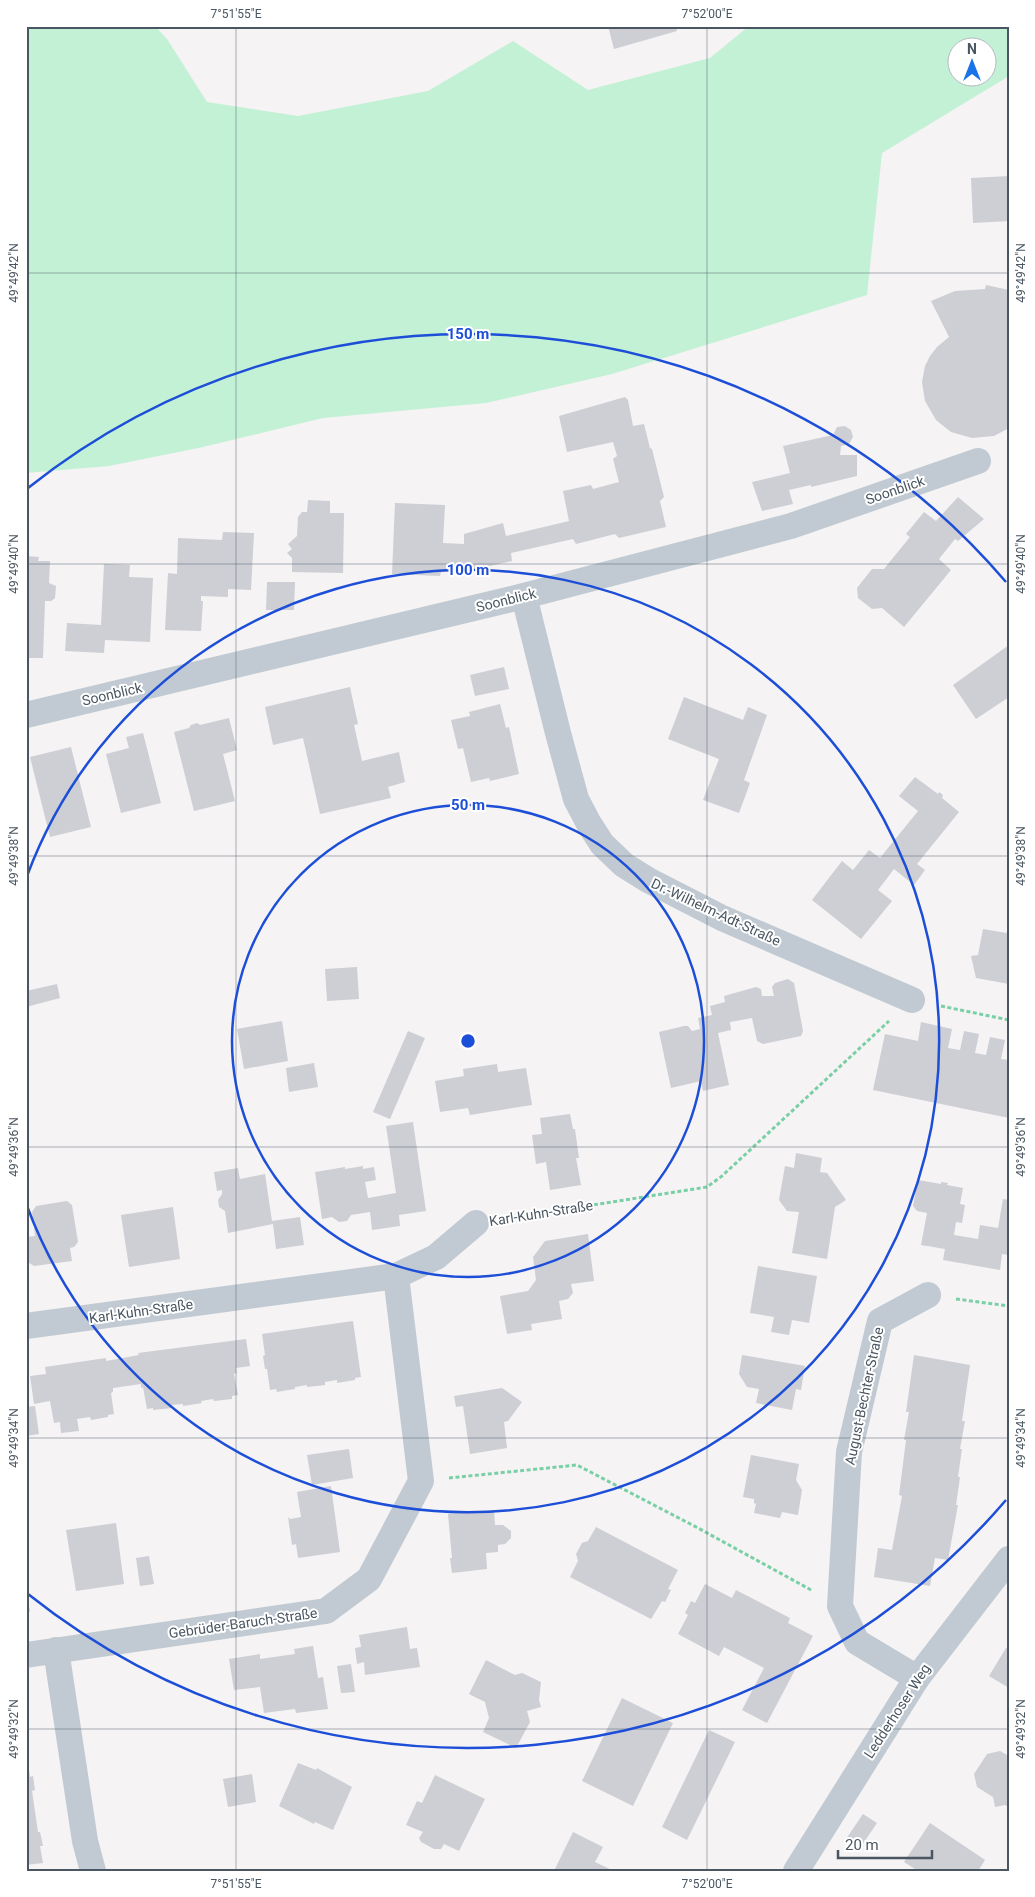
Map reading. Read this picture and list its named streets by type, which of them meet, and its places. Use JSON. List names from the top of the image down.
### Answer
{
  "streets": {
    "street": [
      "Soonblick",
      "Dr.-Wilhelm-Adt-Straße",
      "Karl-Kuhn-Straße",
      "August-Bechter-Straße",
      "Gebrüder-Baruch-Straße",
      "Ledderhoser Weg"
    ]
  },
  "crossings": [
    ["Soonblick", "Dr.-Wilhelm-Adt-Straße"],
    ["Dr.-Wilhelm-Adt-Straße", "Karl-Kuhn-Straße"],
    ["August-Bechter-Straße", "Ledderhoser Weg"]
  ],
  "scale_bar": "20 m",
  "north": "top",
  "coordinates": [
    "7°51'55\"E",
    "7°52'00\"E",
    "49°49'42\"N",
    "49°49'40\"N",
    "49°49'38\"N",
    "49°49'36\"N",
    "49°49'34\"N",
    "49°49'32\"N"
  ],
  "rings": ["150 m", "100 m", "50 m"]
}
